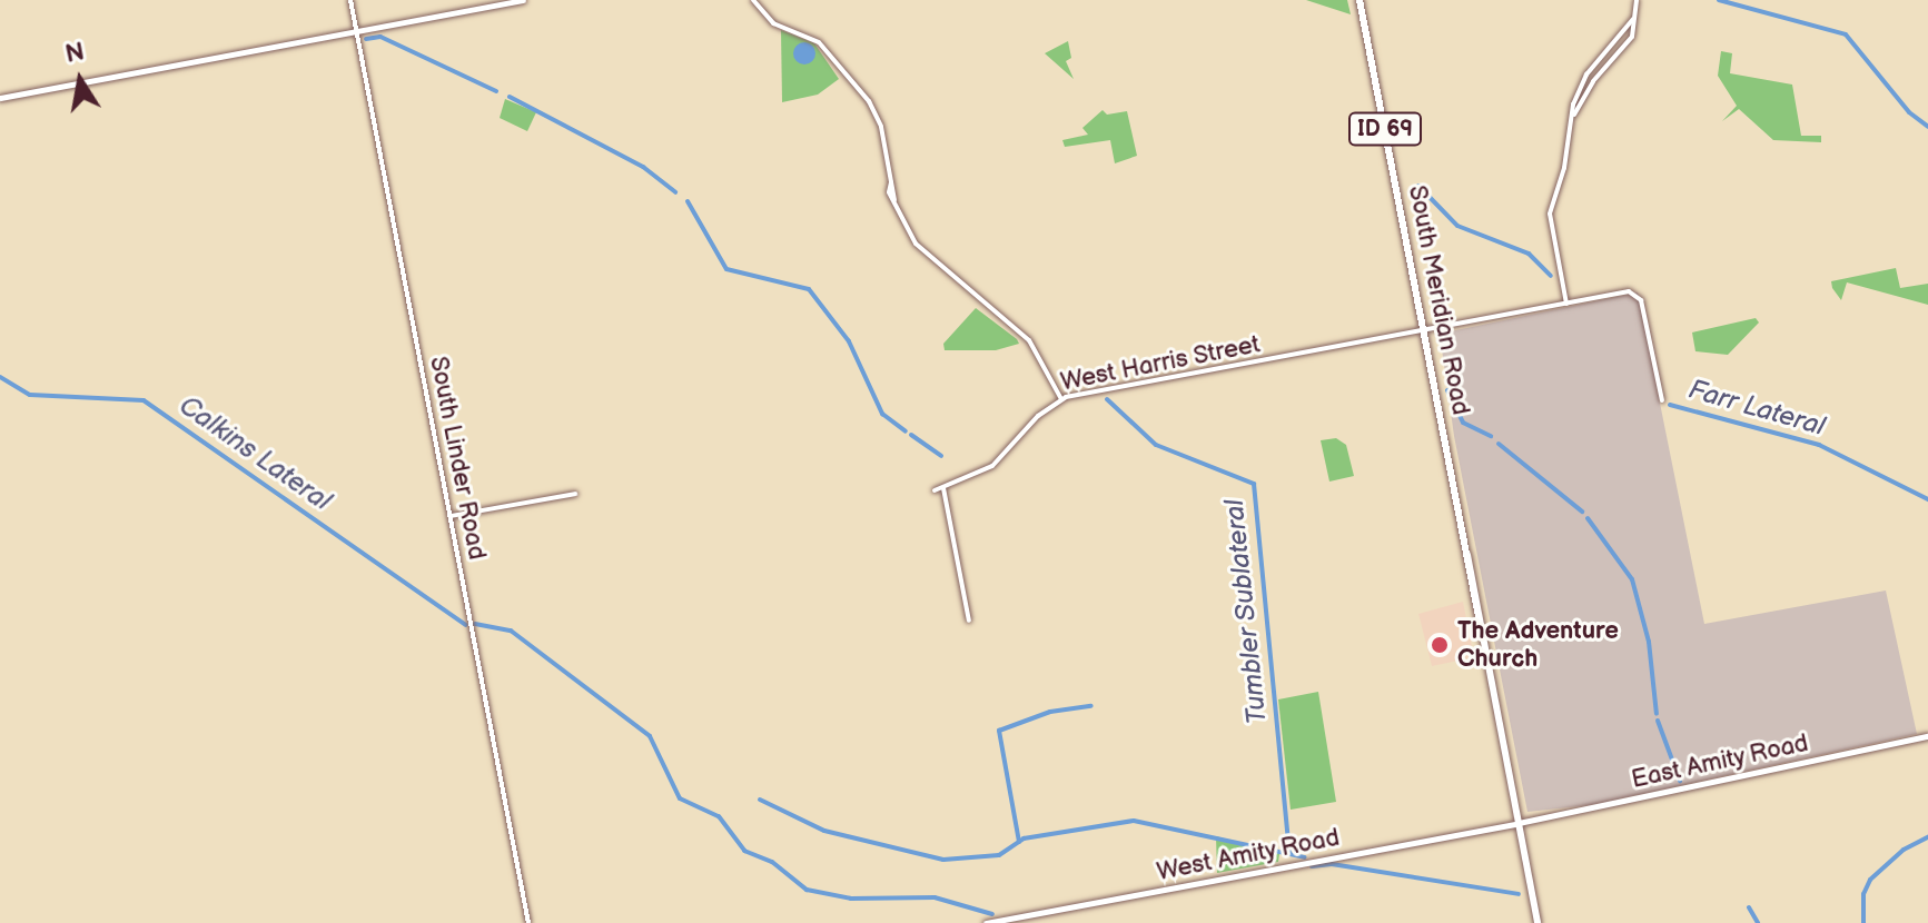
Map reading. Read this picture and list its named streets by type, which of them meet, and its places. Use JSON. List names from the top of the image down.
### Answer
{
  "streets": {
    "main road": [
      "ID 69",
      "South Meridian Road",
      "East Amity Road",
      "West Amity Road"
    ],
    "street": ["West Harris Street", "South Linder Road"]
  },
  "crossings": [
    ["South Meridian Road", "West Harris Street"],
    ["South Meridian Road", "East Amity Road"],
    ["South Meridian Road", "West Amity Road"],
    ["East Amity Road", "West Amity Road"]
  ],
  "water": ["Farr Lateral", "Calkins Lateral", "Tumbler Sublateral"],
  "places": ["The Adventure Church"],
  "north": "top"
}
